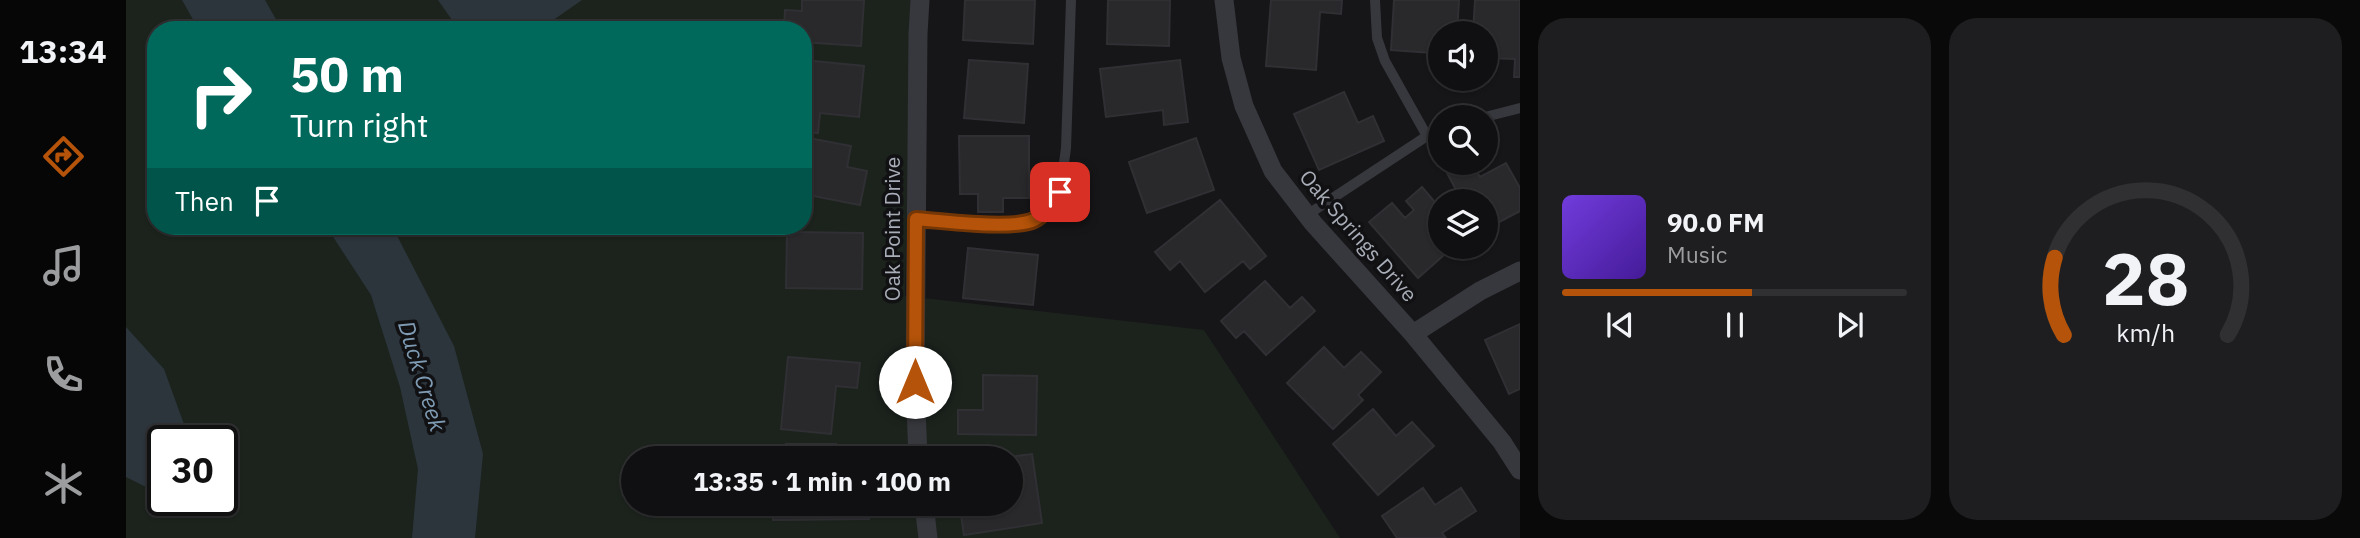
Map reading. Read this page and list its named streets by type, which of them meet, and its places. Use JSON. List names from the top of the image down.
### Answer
{
  "streets": {
    "street": ["Oak Point Drive", "Oak Springs Drive"]
  },
  "water": ["Duck Creek"],
  "page": {
    "tabs": "13:34",
    "turn": ["50 m", "Turn right"],
    "then": "Then",
    "song": ["90.0 FM", "Music"],
    "limit": "30",
    "trip": "13:35 · 1 min · 100 m",
    "gauge": ["28", "km/h"]
  }
}
